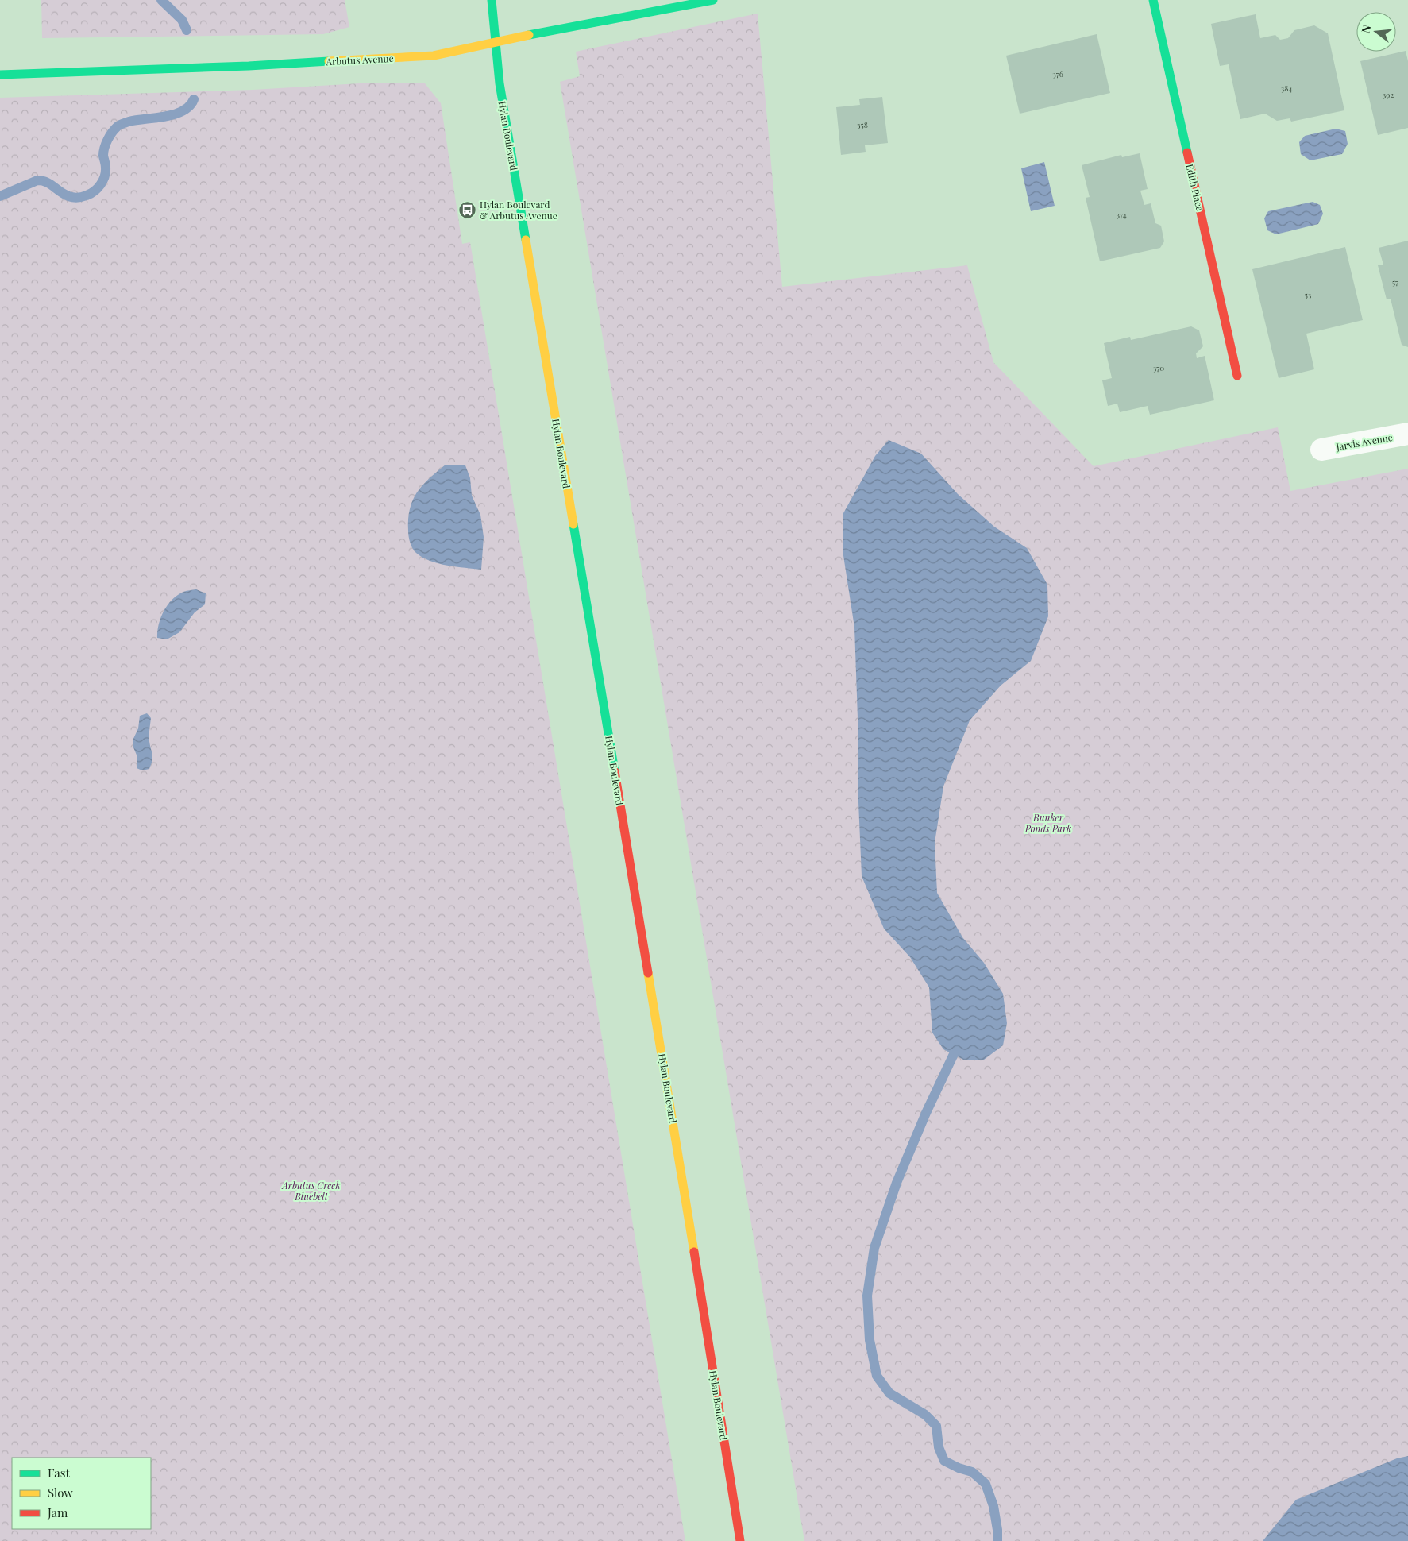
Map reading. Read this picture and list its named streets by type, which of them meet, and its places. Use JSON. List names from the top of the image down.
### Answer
{
  "streets": {
    "main road": ["Arbutus Avenue", "Hylan Boulevard", "Edith Place"],
    "street": ["Jarvis Avenue"]
  },
  "crossings": [
    ["Arbutus Avenue", "Hylan Boulevard"]
  ],
  "parks": ["Bunker Ponds Park", "Arbutus Creek Bluebelt"],
  "places": {
    "bus stop": ["Hylan Boulevard & Arbutus Avenue"]
  },
  "house_numbers": [
    "376",
    "384",
    "392",
    "358",
    "374",
    "57",
    "53",
    "370"
  ],
  "legend": ["Fast", "Slow", "Jam"],
  "north": "left"
}
